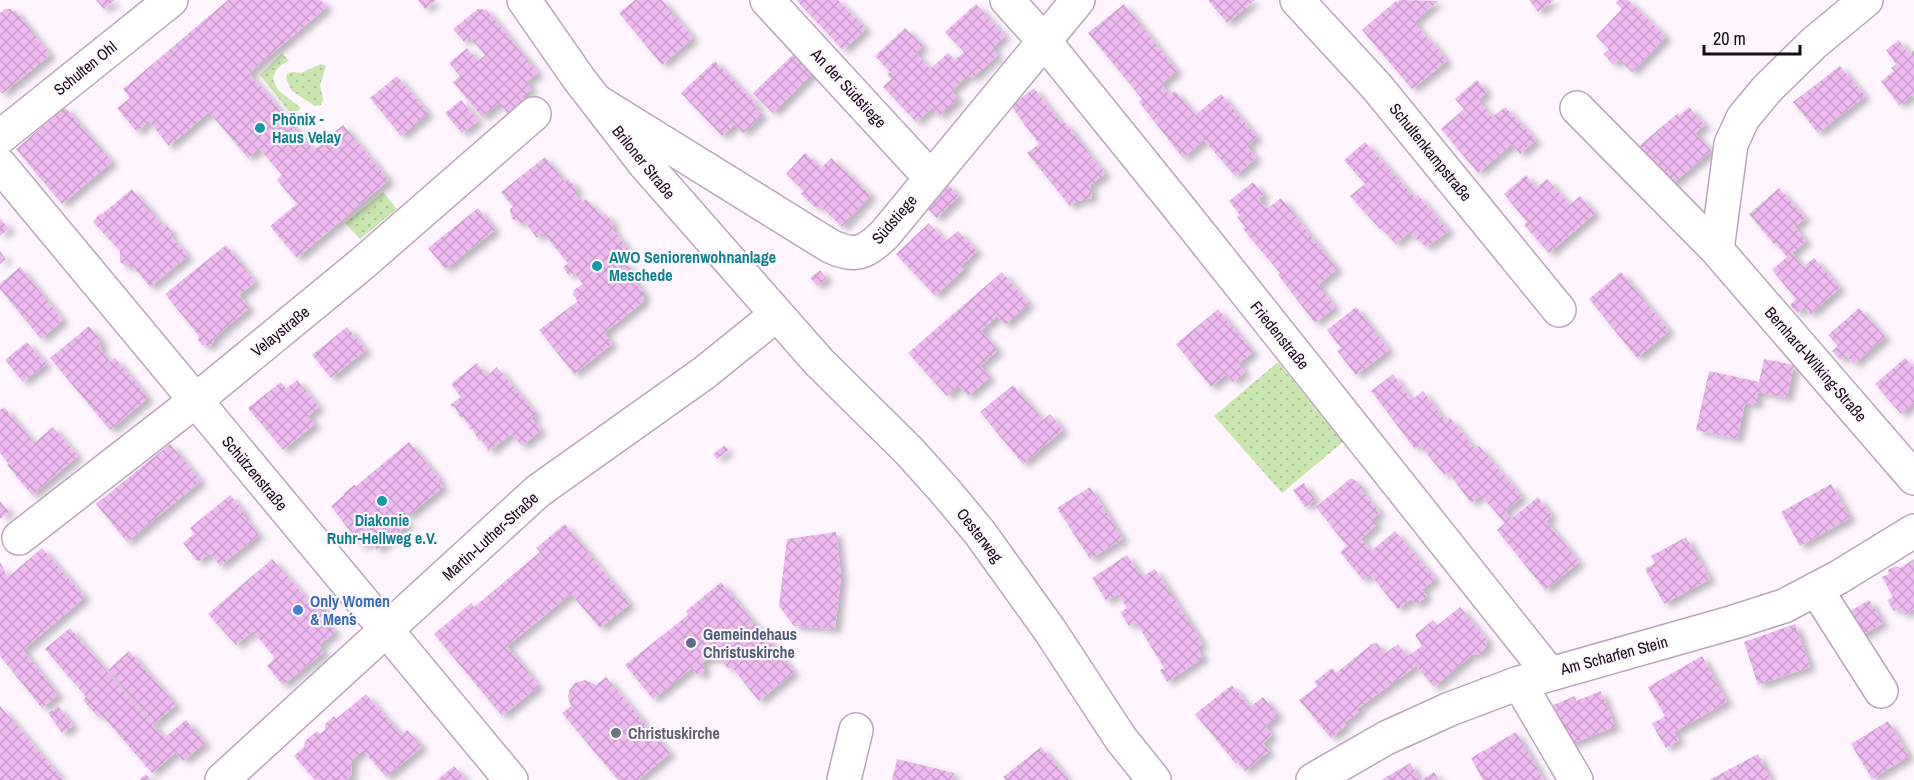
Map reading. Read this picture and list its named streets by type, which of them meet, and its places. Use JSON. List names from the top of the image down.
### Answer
{
  "streets": {
    "street": [
      "Schulten Ohl",
      "An der Südstiege",
      "Schultenkampstraße",
      "Briloner Straße",
      "Südstiege",
      "Velaystraße",
      "Friedenstraße",
      "Bernhard-Wilking-Straße",
      "Schützenstraße",
      "Oesterweg",
      "Martin-Luther-Straße",
      "Am Scharfen Stein"
    ]
  },
  "crossings": [
    ["An der Südstiege", "Südstiege"],
    ["Briloner Straße", "Südstiege"],
    ["Briloner Straße", "Oesterweg"],
    ["Briloner Straße", "Martin-Luther-Straße"],
    ["Südstiege", "Friedenstraße"],
    ["Velaystraße", "Schützenstraße"],
    ["Friedenstraße", "Am Scharfen Stein"],
    ["Schützenstraße", "Martin-Luther-Straße"],
    ["Oesterweg", "Martin-Luther-Straße"]
  ],
  "places": [
    "Phönix - Haus Velay",
    "AWO Seniorenwohnanlage Meschede",
    "Diakonie Ruhr-Hellweg e.V.",
    "Only Women & Men´s",
    "Gemeindehaus Christuskirche",
    "Christuskirche"
  ],
  "scale_bar": "20 m"
}
